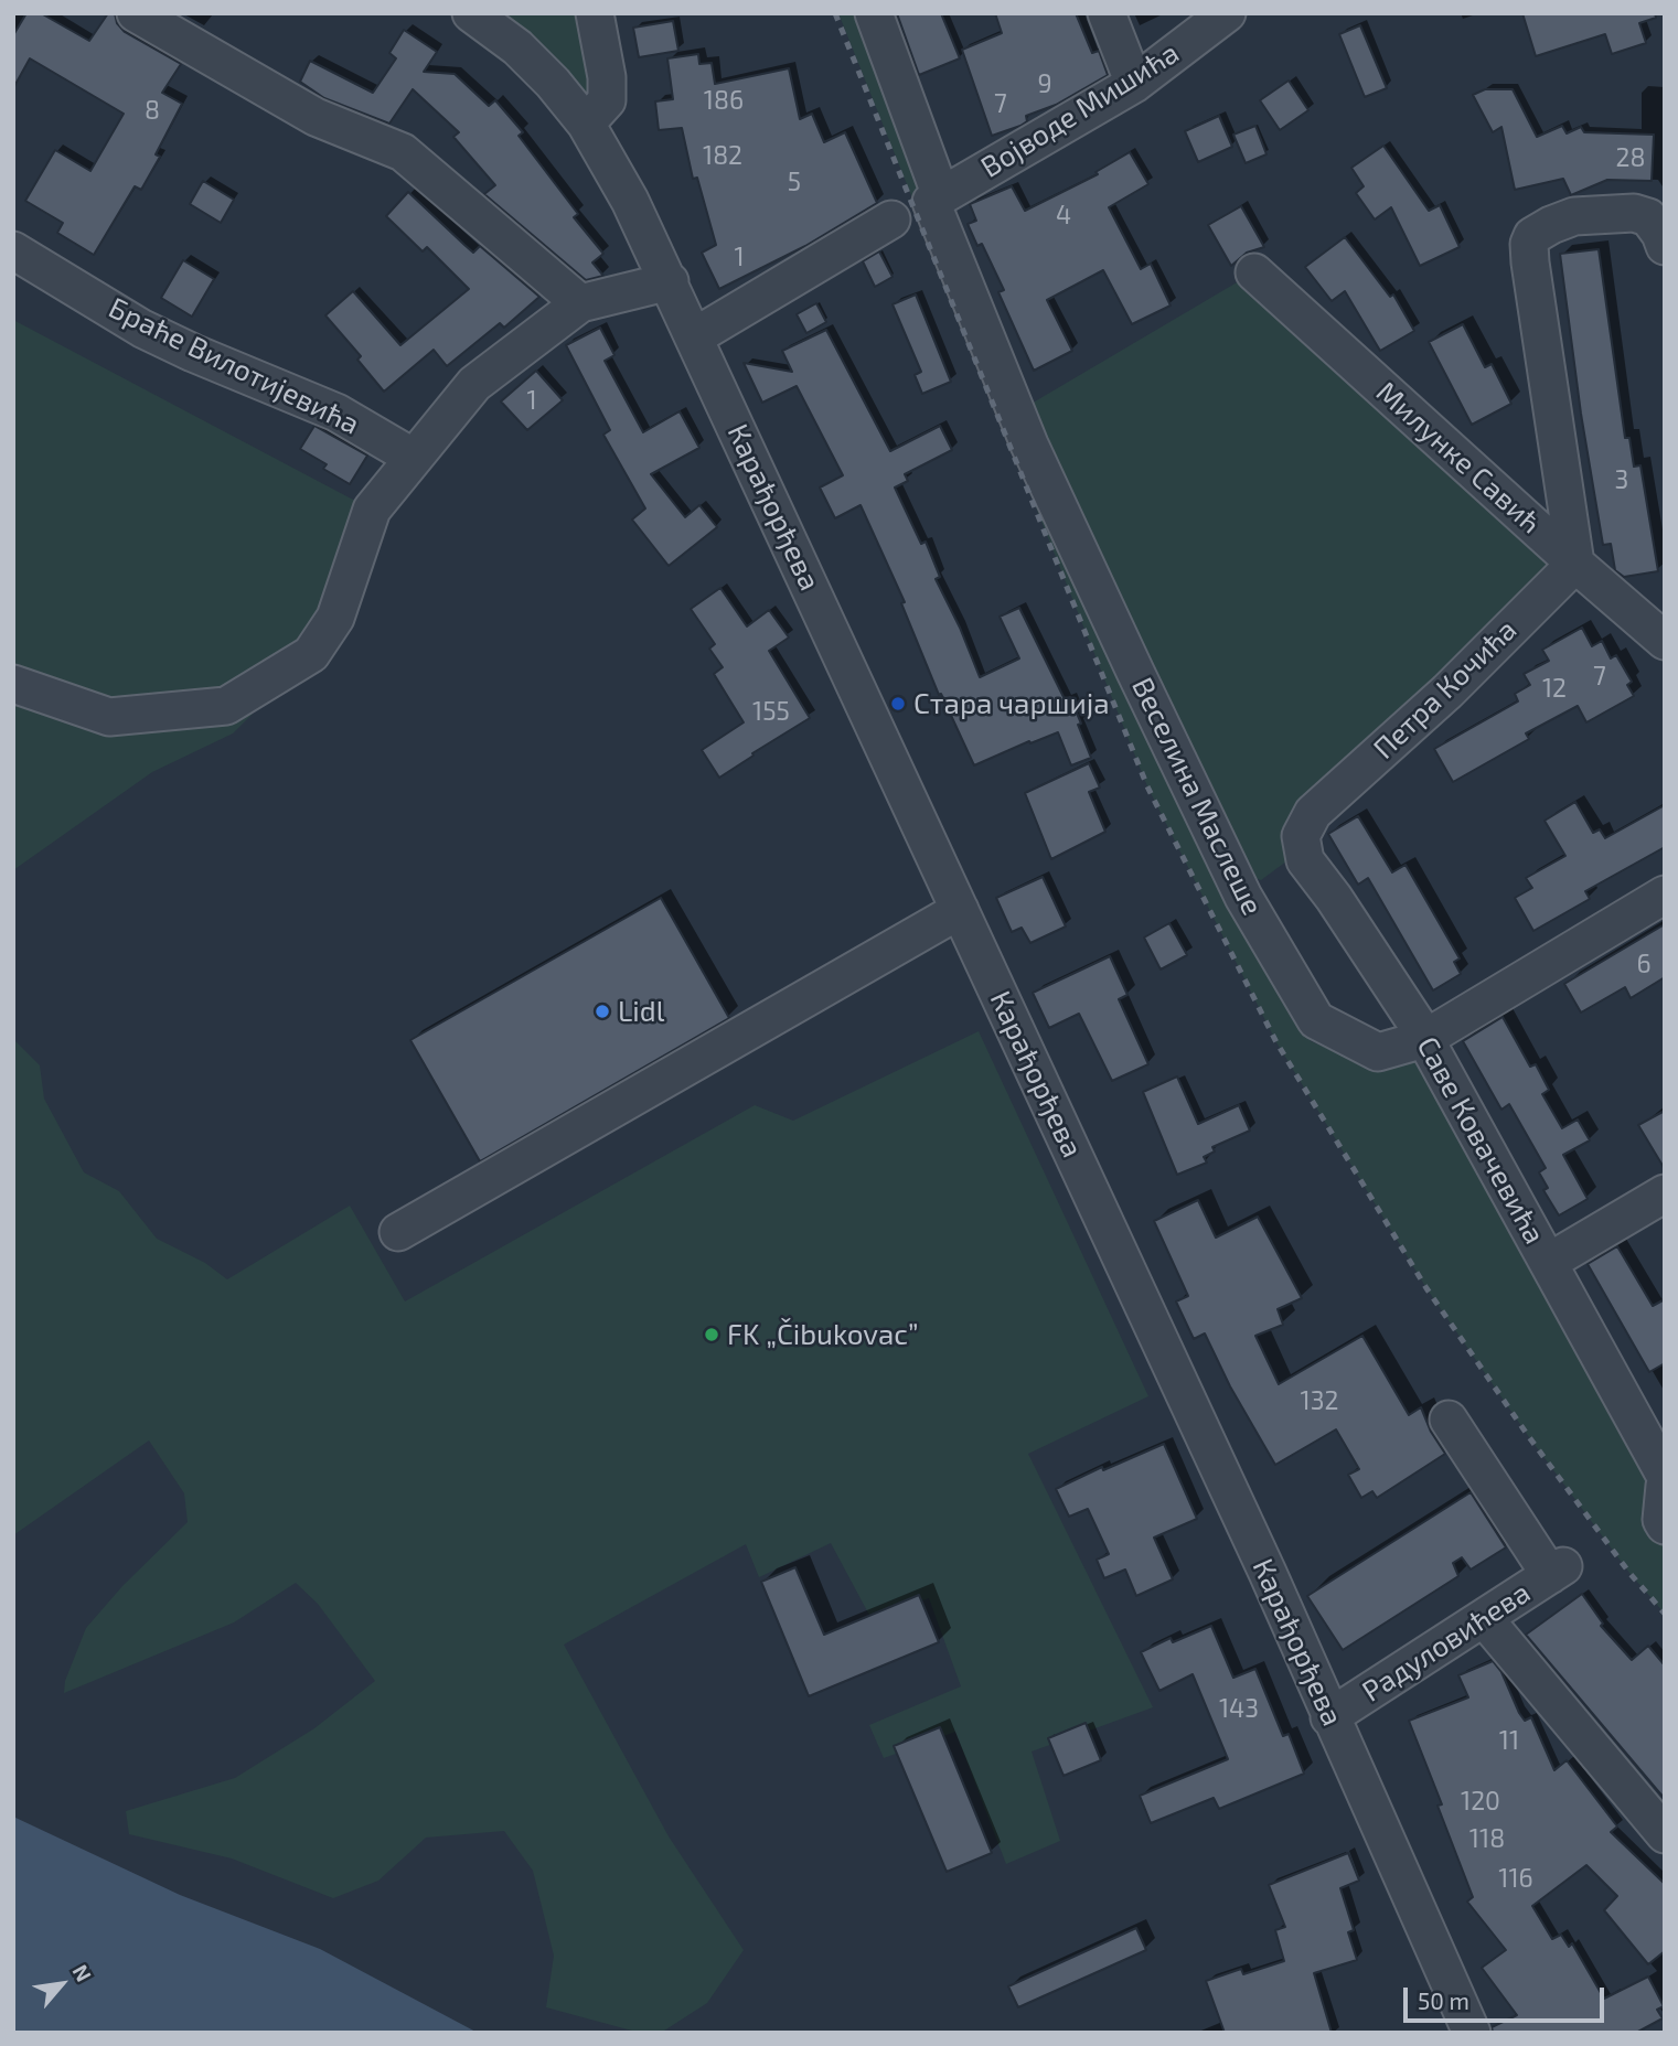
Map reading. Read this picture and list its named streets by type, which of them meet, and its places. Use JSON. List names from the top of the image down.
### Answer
{
  "streets": {
    "street": [
      "Војводе Мишића",
      "Браће Вилотијевића",
      "Милунке Савић",
      "Карађорђева",
      "Петра Кочића",
      "Веселина Маслеше",
      "Саве Ковачевића",
      "Радуловићева"
    ]
  },
  "crossings": [
    ["Војводе Мишића", "Веселина Маслеше"],
    ["Милунке Савић", "Петра Кочића"],
    ["Карађорђева", "Радуловићева"],
    ["Петра Кочића", "Саве Ковачевића"],
    ["Веселина Маслеше", "Саве Ковачевића"]
  ],
  "places": ["Стара чаршија", "Lidl", "FK „Čibukovac”"],
  "house_numbers": [
    "9",
    "186",
    "7",
    "8",
    "182",
    "28",
    "5",
    "4",
    "1",
    "1",
    "3",
    "7",
    "12",
    "155",
    "6",
    "132",
    "143",
    "11",
    "120",
    "118",
    "116"
  ],
  "scale_bar": "50 m",
  "north": "top right"
}
